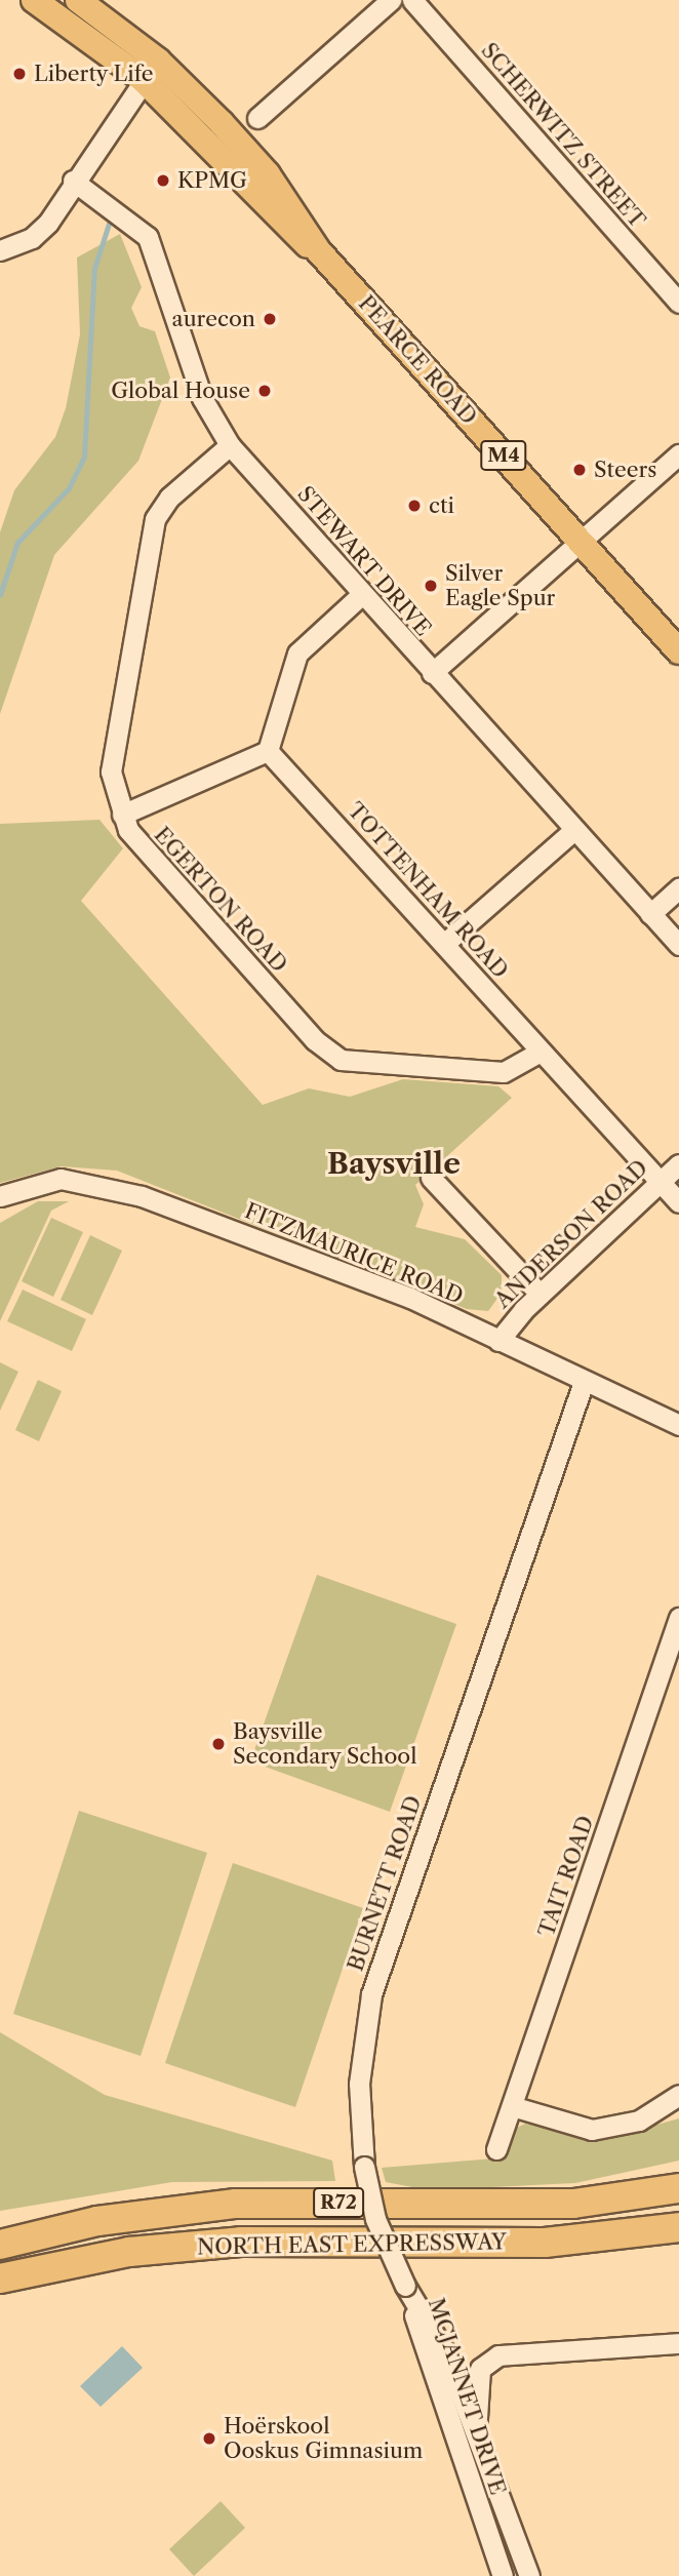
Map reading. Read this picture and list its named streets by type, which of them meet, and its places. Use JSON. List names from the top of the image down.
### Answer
{
  "streets": {
    "highway": ["R72", "NORTH EAST EXPRESSWAY"],
    "main road": ["PEARCE ROAD", "M4"],
    "street": [
      "SCHERWITZ STREET",
      "STEWART DRIVE",
      "TOTTENHAM ROAD",
      "EGERTON ROAD",
      "ANDERSON ROAD",
      "FITZMAURICE ROAD",
      "TAIT ROAD",
      "BURNETT ROAD",
      "MCJANNET DRIVE"
    ]
  },
  "crossings": [
    ["PEARCE ROAD", "M4"],
    ["STEWART DRIVE", "EGERTON ROAD"],
    ["TOTTENHAM ROAD", "EGERTON ROAD"],
    ["TOTTENHAM ROAD", "ANDERSON ROAD"],
    ["ANDERSON ROAD", "FITZMAURICE ROAD"],
    ["FITZMAURICE ROAD", "BURNETT ROAD"],
    ["BURNETT ROAD", "MCJANNET DRIVE"]
  ],
  "districts": ["Baysville"],
  "places": [
    "Liberty Life",
    "KPMG",
    "aurecon",
    "Global House",
    "Steers",
    "cti",
    "Silver Eagle Spur",
    "Baysville Secondary School",
    "Hoërskool Ooskus Gimnasium"
  ]
}
